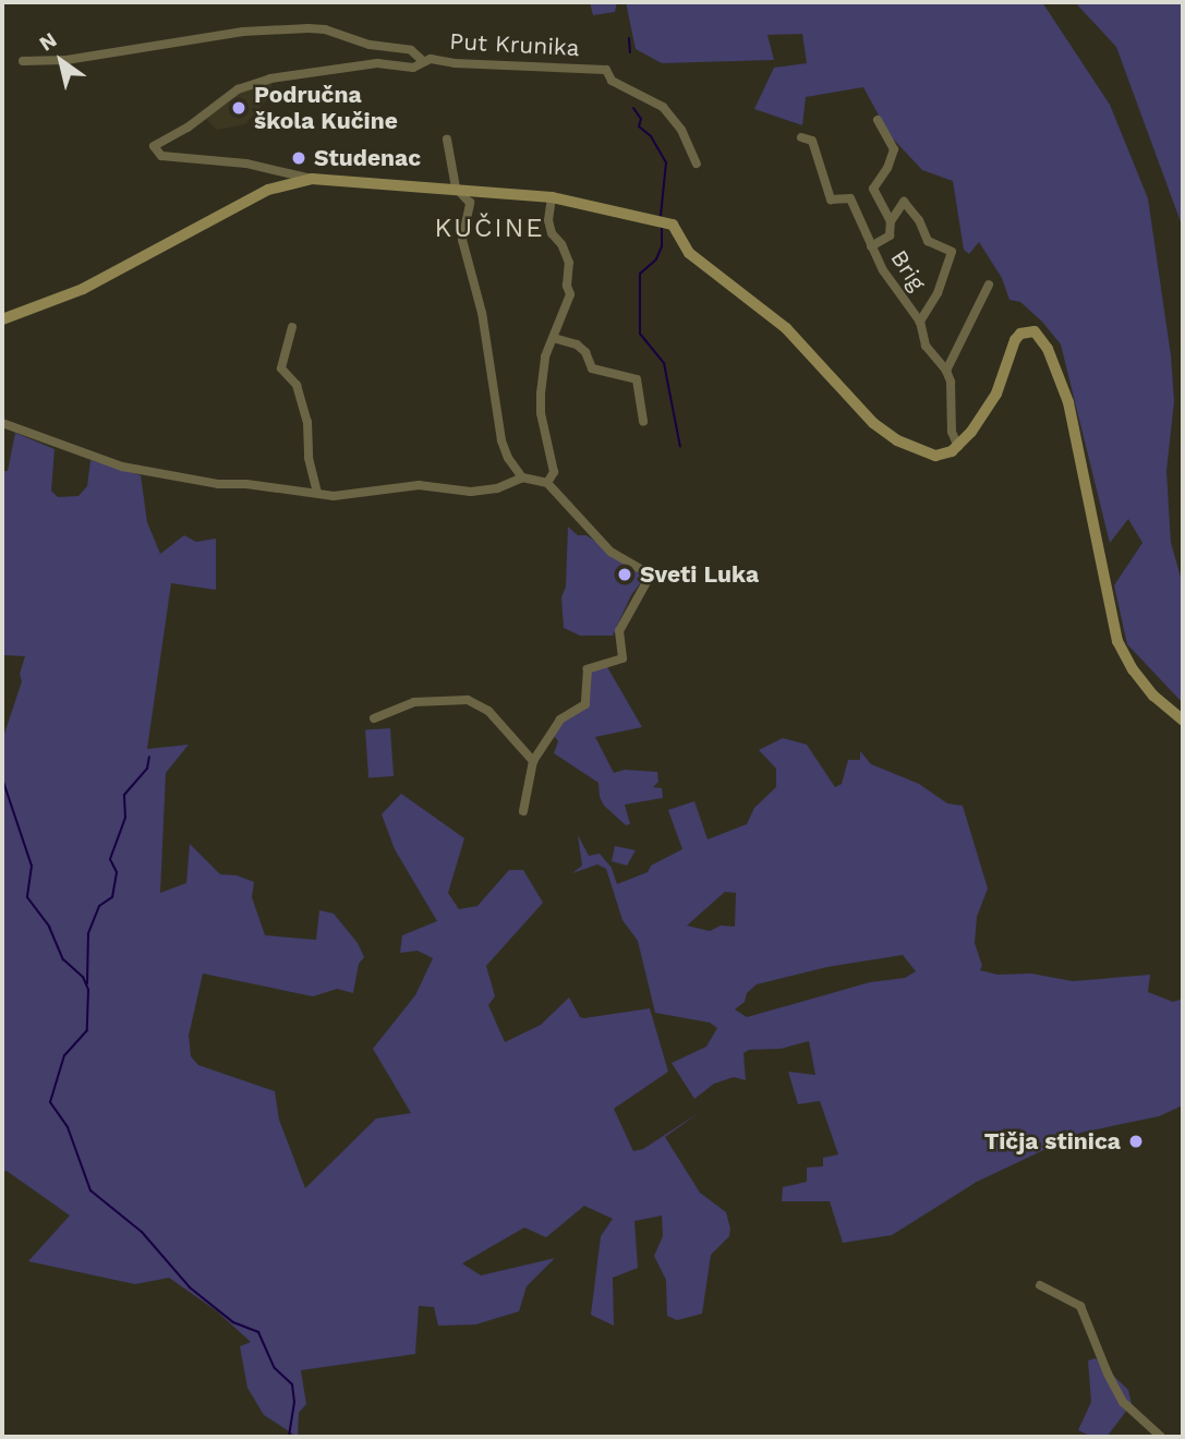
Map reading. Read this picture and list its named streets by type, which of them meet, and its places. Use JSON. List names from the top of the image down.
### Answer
{
  "streets": {
    "street": ["Put Krunika", "Brig"]
  },
  "districts": ["KUČINE"],
  "places": [
    "Područna škola Kučine",
    "Studenac",
    "Sveti Luka",
    "Tičja stinica"
  ],
  "north": "top left"
}
